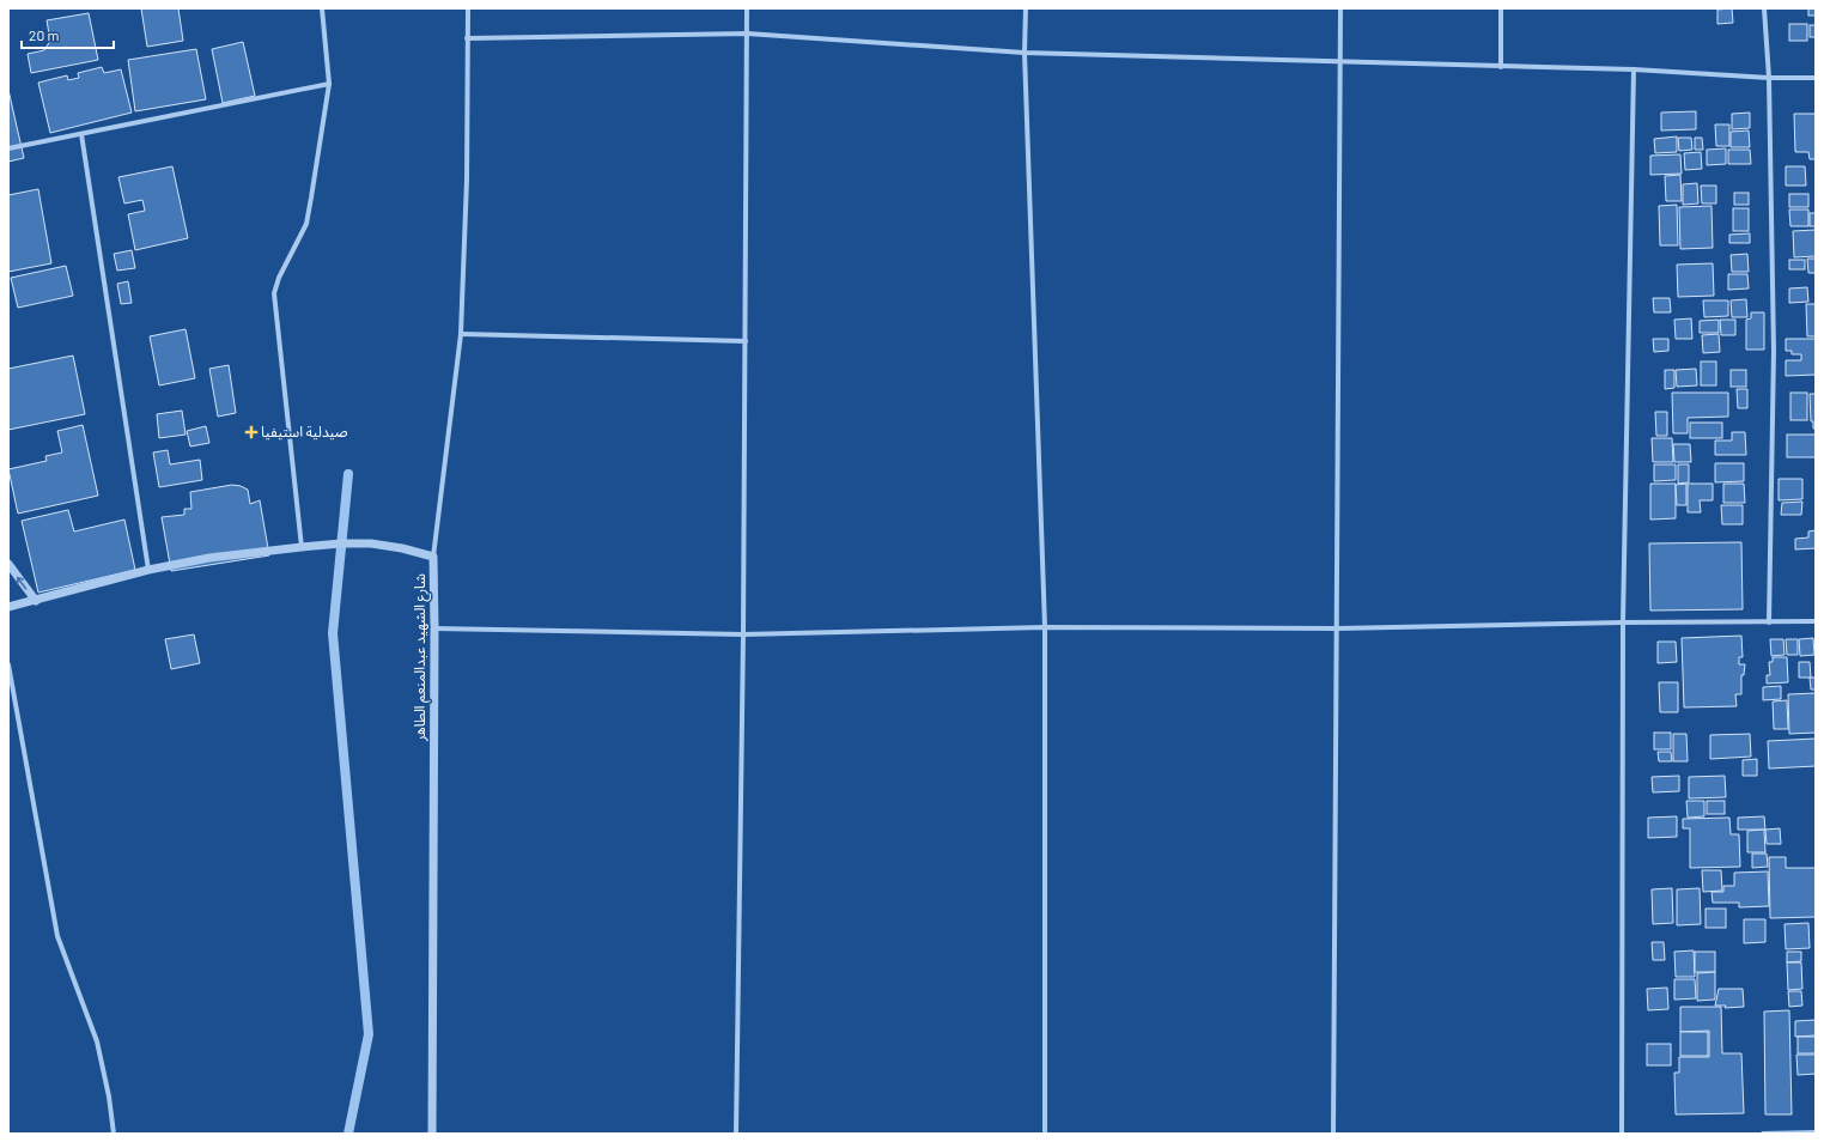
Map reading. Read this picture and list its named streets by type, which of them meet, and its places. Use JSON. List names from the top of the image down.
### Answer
{
  "streets": {
    "street": ["شارع الشهيد عبدالمنعم الطاهر"]
  },
  "places": {
    "health": ["صيدلية استيفيا"]
  },
  "scale_bar": "20 m"
}
